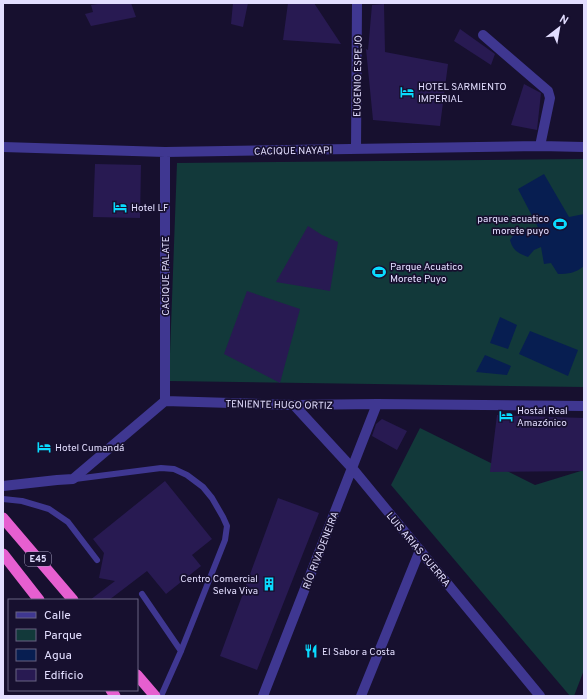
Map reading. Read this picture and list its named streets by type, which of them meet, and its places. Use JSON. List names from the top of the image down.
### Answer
{
  "streets": {
    "highway": ["E45"],
    "street": [
      "EUGENIO ESPEJO",
      "CACIQUE NAYAPI",
      "CACIQUE PALATE",
      "TENIENTE HUGO ORTIZ",
      "LUIS ARIAS GUERRA",
      "RÍO RIVADENEIRA"
    ]
  },
  "crossings": [
    ["EUGENIO ESPEJO", "CACIQUE NAYAPI"],
    ["CACIQUE NAYAPI", "CACIQUE PALATE"],
    ["CACIQUE PALATE", "TENIENTE HUGO ORTIZ"],
    ["TENIENTE HUGO ORTIZ", "LUIS ARIAS GUERRA"],
    ["TENIENTE HUGO ORTIZ", "RÍO RIVADENEIRA"],
    ["LUIS ARIAS GUERRA", "RÍO RIVADENEIRA"]
  ],
  "places": {
    "hotel": [
      "HOTEL SARMIENTO IMPERIAL",
      "Hotel LF",
      "Hostal Real Amazónico",
      "Hotel Cumandá"
    ],
    "sports": ["parque acuatico morete puyo", "Parque Acuatico Morete Puyo"],
    "building": ["Centro Comercial Selva Viva"],
    "restaurant": ["El Sabor a Costa"]
  },
  "legend": [
    "Calle",
    "Parque",
    "Agua",
    "Edificio"
  ],
  "north": "top right"
}
